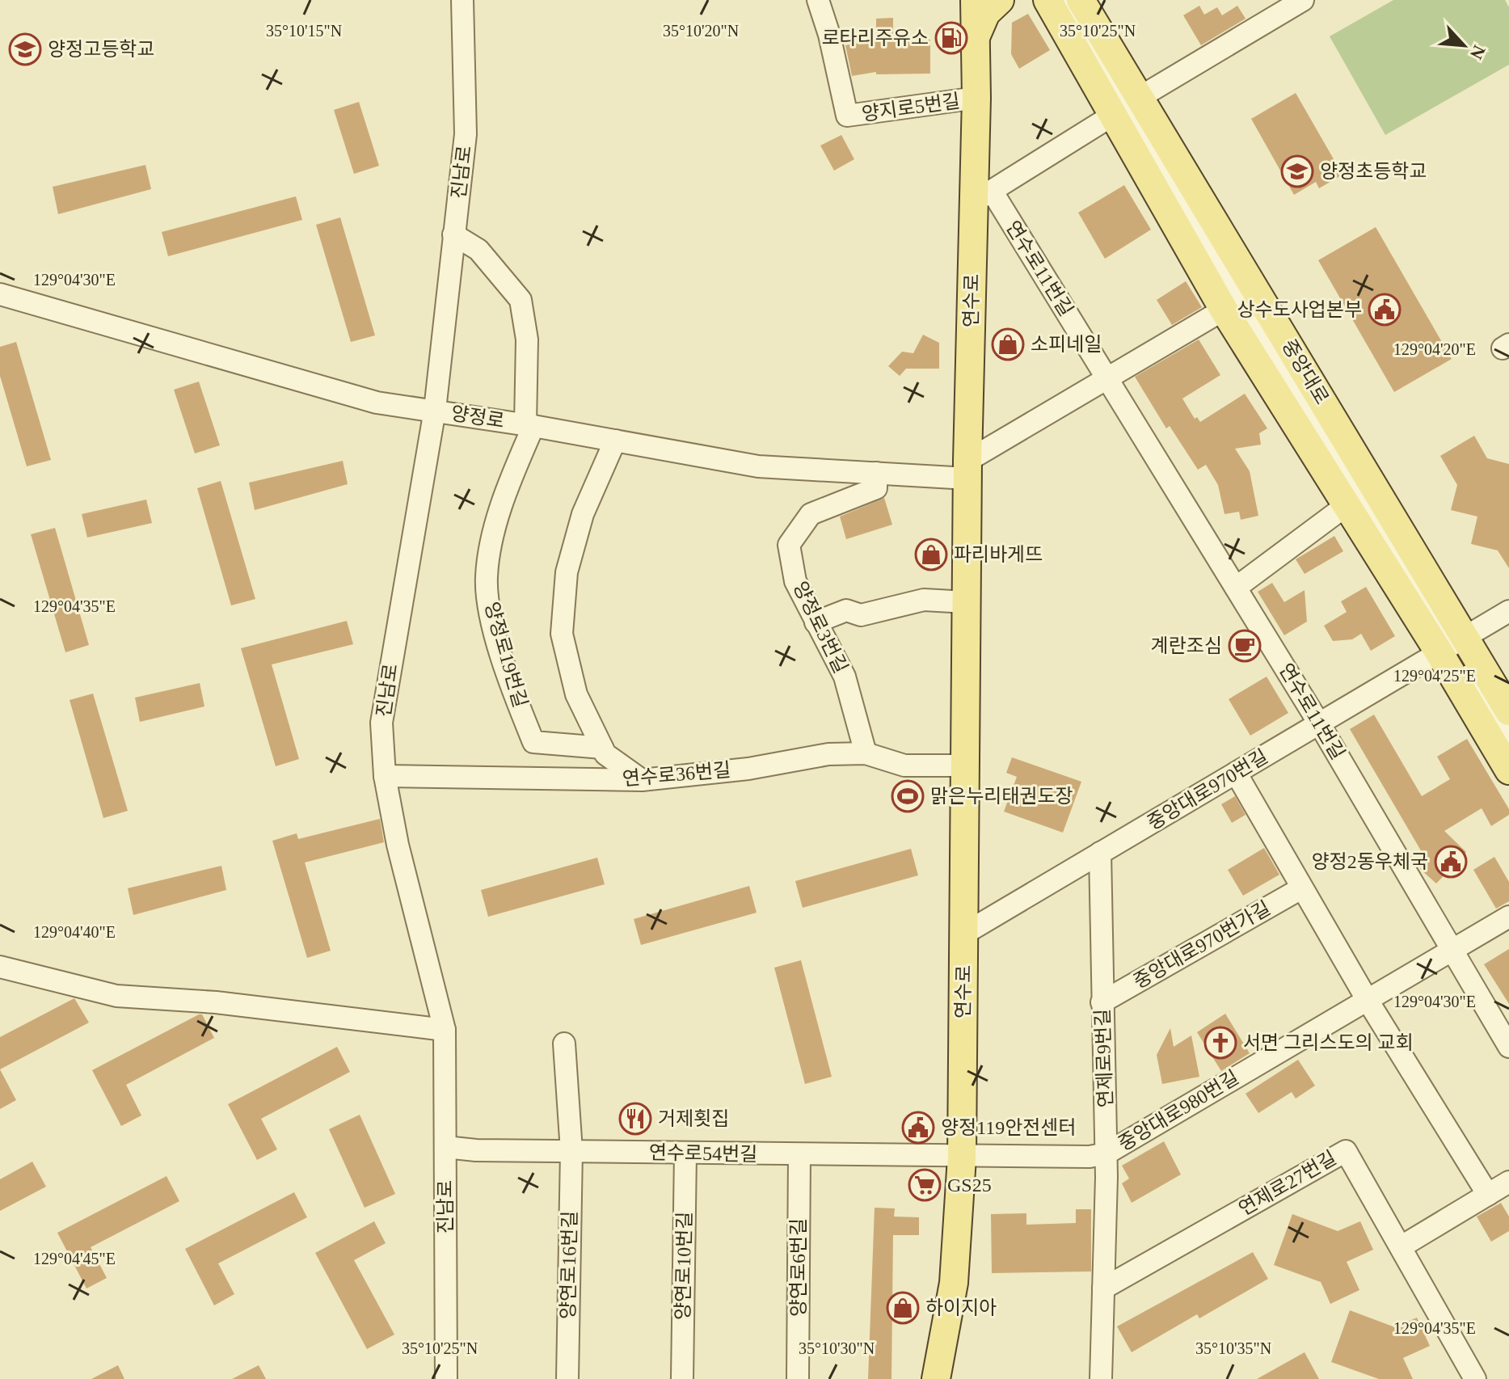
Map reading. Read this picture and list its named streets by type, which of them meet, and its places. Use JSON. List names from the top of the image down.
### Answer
{
  "streets": {
    "main road": ["연수로", "중앙대로"],
    "street": [
      "양지로5번길",
      "진남로",
      "연수로11번길",
      "양정로",
      "양정로3번길",
      "양정로19번길",
      "연수로36번길",
      "중앙대로970번길",
      "중앙대로970번가길",
      "연제로9번길",
      "중앙대로980번길",
      "연수로54번길",
      "연제로27번길",
      "양연로16번길",
      "양연로10번길",
      "양연로6번길"
    ]
  },
  "crossings": [
    ["양지로5번길", "연수로"],
    ["진남로", "양정로"],
    ["진남로", "연수로36번길"],
    ["진남로", "연수로54번길"],
    ["연수로11번길", "연수로"],
    ["연수로11번길", "중앙대로970번길"],
    ["연수로11번길", "중앙대로980번길"],
    ["연수로", "양정로"],
    ["연수로", "연수로36번길"],
    ["연수로", "중앙대로970번길"],
    ["연수로", "중앙대로980번길"],
    ["연수로", "연수로54번길"],
    ["중앙대로", "중앙대로970번길"],
    ["양정로", "양정로3번길"],
    ["양정로", "양정로19번길"],
    ["양정로3번길", "연수로36번길"],
    ["중앙대로970번길", "연제로9번길"],
    ["중앙대로970번가길", "연제로9번길"],
    ["연제로9번길", "중앙대로980번길"],
    ["연제로9번길", "연제로27번길"],
    ["중앙대로980번길", "연수로54번길"],
    ["연수로54번길", "양연로16번길"],
    ["연수로54번길", "양연로10번길"],
    ["연수로54번길", "양연로6번길"]
  ],
  "places": {
    "fuel station": ["로타리주유소"],
    "school or university": ["양정고등학교", "양정초등학교"],
    "public building": ["상수도사업본부", "양정2동우체국", "양정119안전센터"],
    "shop": ["소피네일", "파리바게뜨", "하이지아"],
    "cafe": ["계란조심"],
    "sports": ["맑은누리태권도장"],
    "church": ["서면 그리스도의 교회"],
    "restaurant": ["거제횟집"],
    "supermarket": ["GS25"]
  },
  "north": "bottom right",
  "coordinates": [
    "35°10'15\"N",
    "35°10'20\"N",
    "35°10'25\"N",
    "129°04'30\"E",
    "129°04'20\"E",
    "129°04'35\"E",
    "129°04'25\"E",
    "129°04'40\"E",
    "129°04'45\"E",
    "35°10'30\"N",
    "35°10'35\"N"
  ]
}
